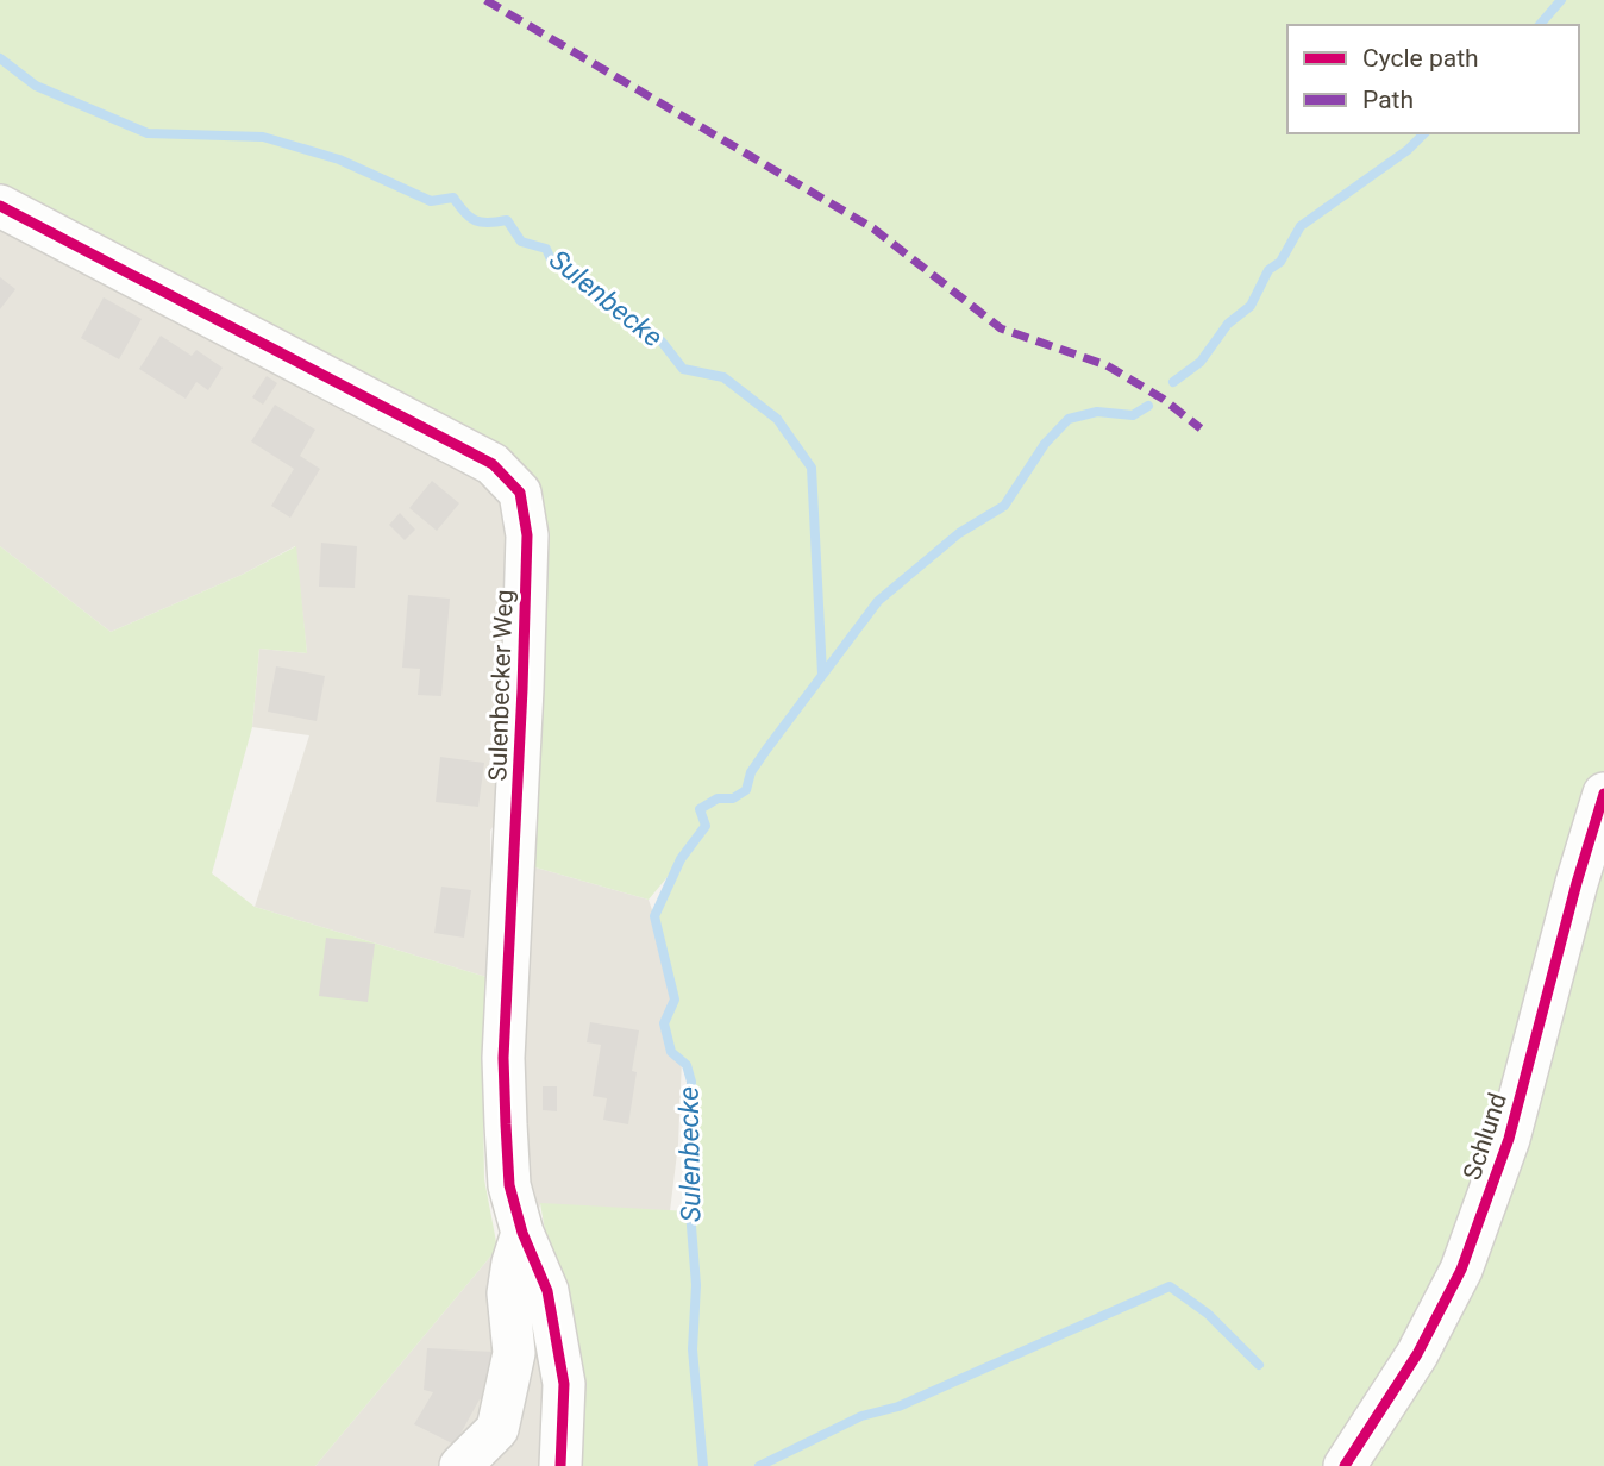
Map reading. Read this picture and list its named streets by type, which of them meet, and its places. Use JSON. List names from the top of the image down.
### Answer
{
  "streets": {
    "street": ["Sulenbecker Weg", "Schlund"]
  },
  "water": ["Sulenbecke"],
  "legend": ["Cycle path", "Path"]
}
